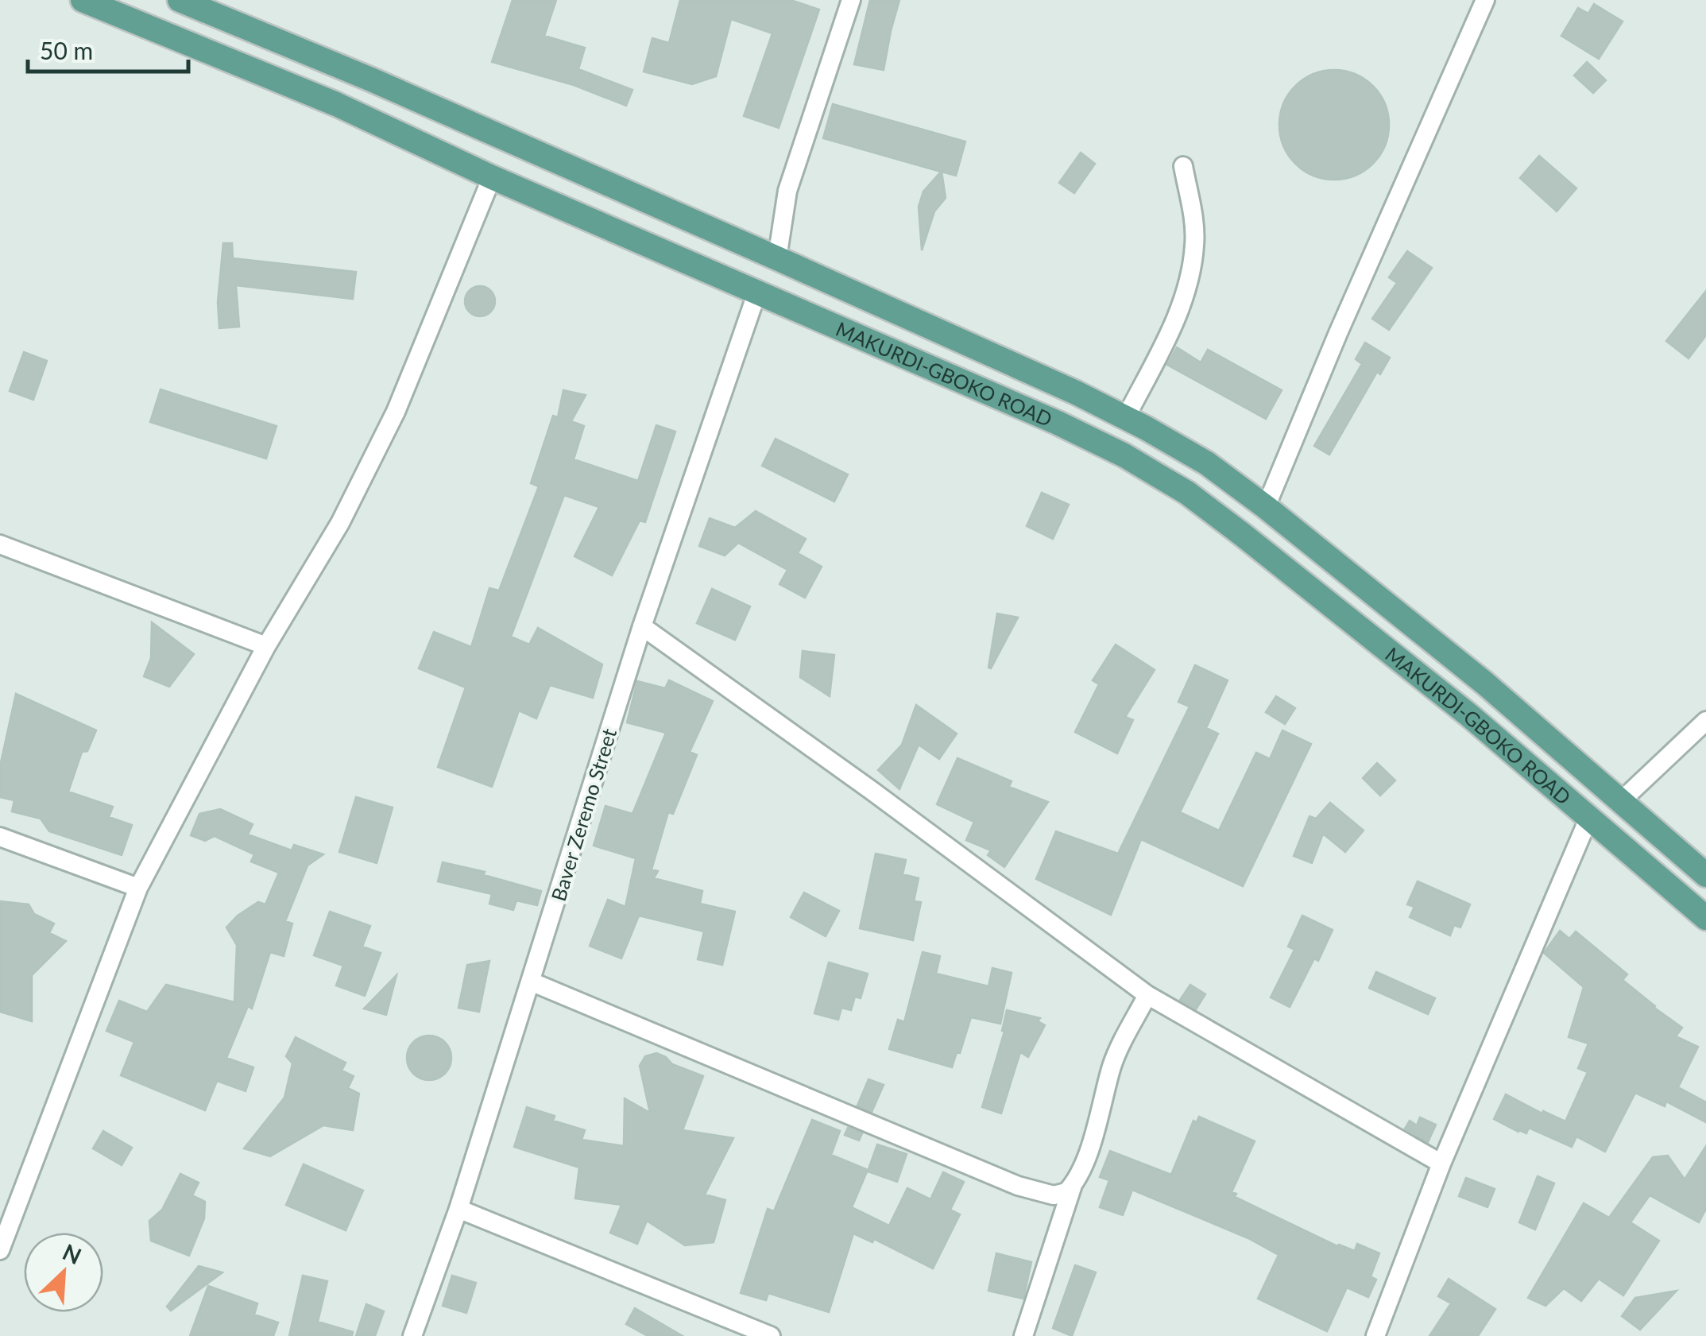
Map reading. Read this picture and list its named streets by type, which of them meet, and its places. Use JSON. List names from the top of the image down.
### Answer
{
  "streets": {
    "main road": ["MAKURDI-GBOKO ROAD"],
    "street": ["Baver Zeremo Street"]
  },
  "crossings": [
    ["MAKURDI-GBOKO ROAD", "Baver Zeremo Street"]
  ],
  "scale_bar": "50 m",
  "north": "top right"
}
